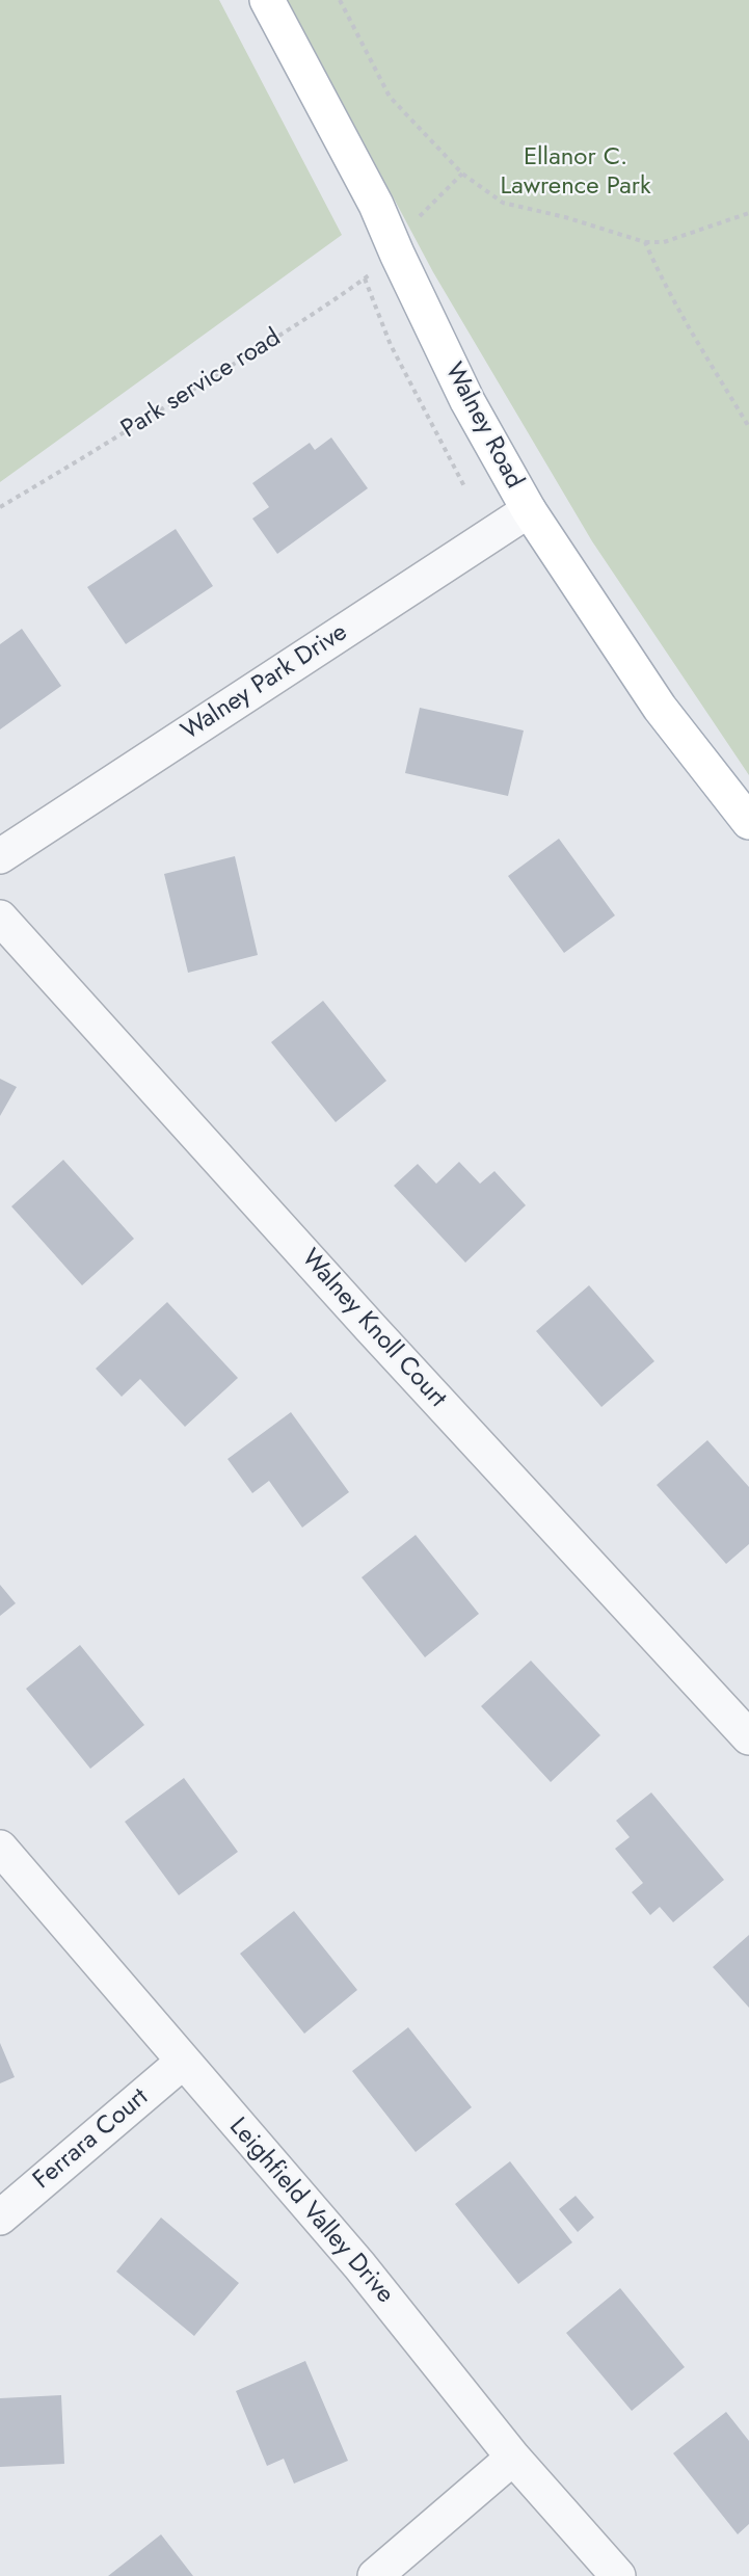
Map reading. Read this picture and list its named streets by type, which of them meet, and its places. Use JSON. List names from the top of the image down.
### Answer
{
  "streets": {
    "main road": ["Walney Road"],
    "street": [
      "Walney Park Drive",
      "Walney Knoll Court",
      "Ferrara Court",
      "Leighfield Valley Drive"
    ],
    "path": ["Park service road"]
  },
  "crossings": [
    ["Park service road", "Walney Road"],
    ["Walney Road", "Walney Park Drive"],
    ["Ferrara Court", "Leighfield Valley Drive"]
  ],
  "parks": ["Ellanor C. Lawrence Park"]
}
